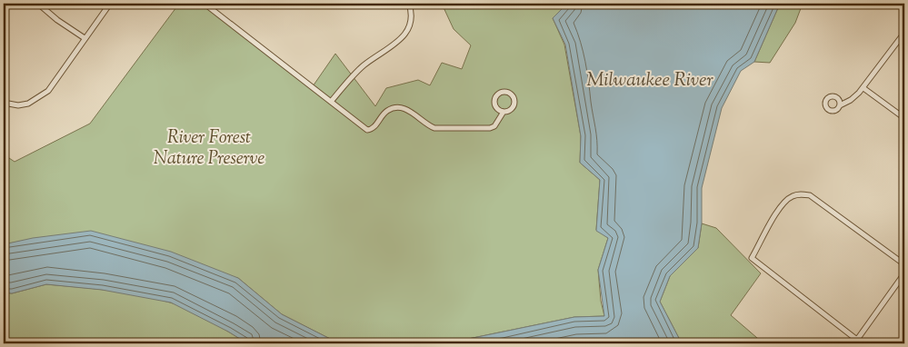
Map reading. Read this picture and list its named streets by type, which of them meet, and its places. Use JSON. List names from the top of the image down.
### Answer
{
  "water": ["Milwaukee River"],
  "parks": ["River Forest Nature Preserve"]
}
